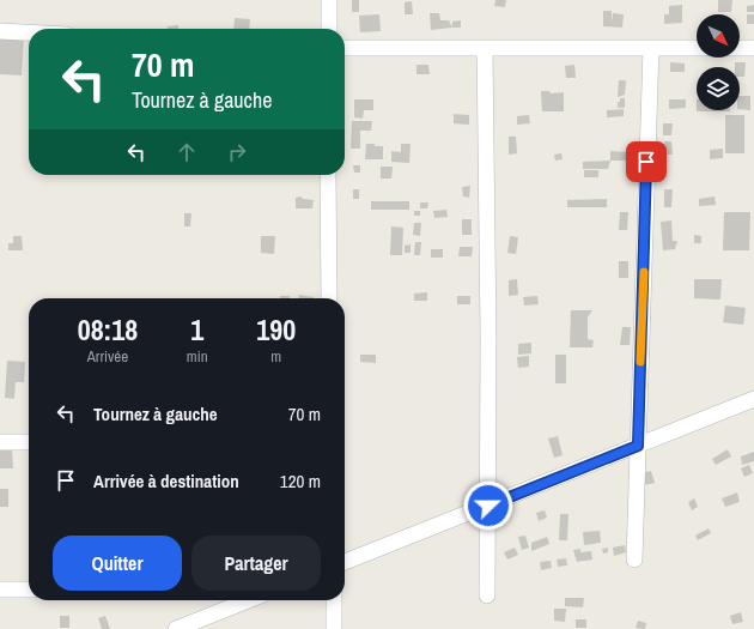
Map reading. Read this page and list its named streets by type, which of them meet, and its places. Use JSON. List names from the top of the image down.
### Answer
{
  "north": "bottom right",
  "page": {
    "turn": ["70 m", "Tournez à gauche"],
    "eta": [
      "08:18",
      "Arrivée",
      "1",
      "min",
      "190",
      "m"
    ],
    "list": [
      {
        "name": "Tournez à gauche",
        "value": "70 m"
      },
      {
        "name": "Arrivée à destination",
        "value": "120 m"
      }
    ],
    "buttons": ["Quitter", "Partager"]
  }
}
